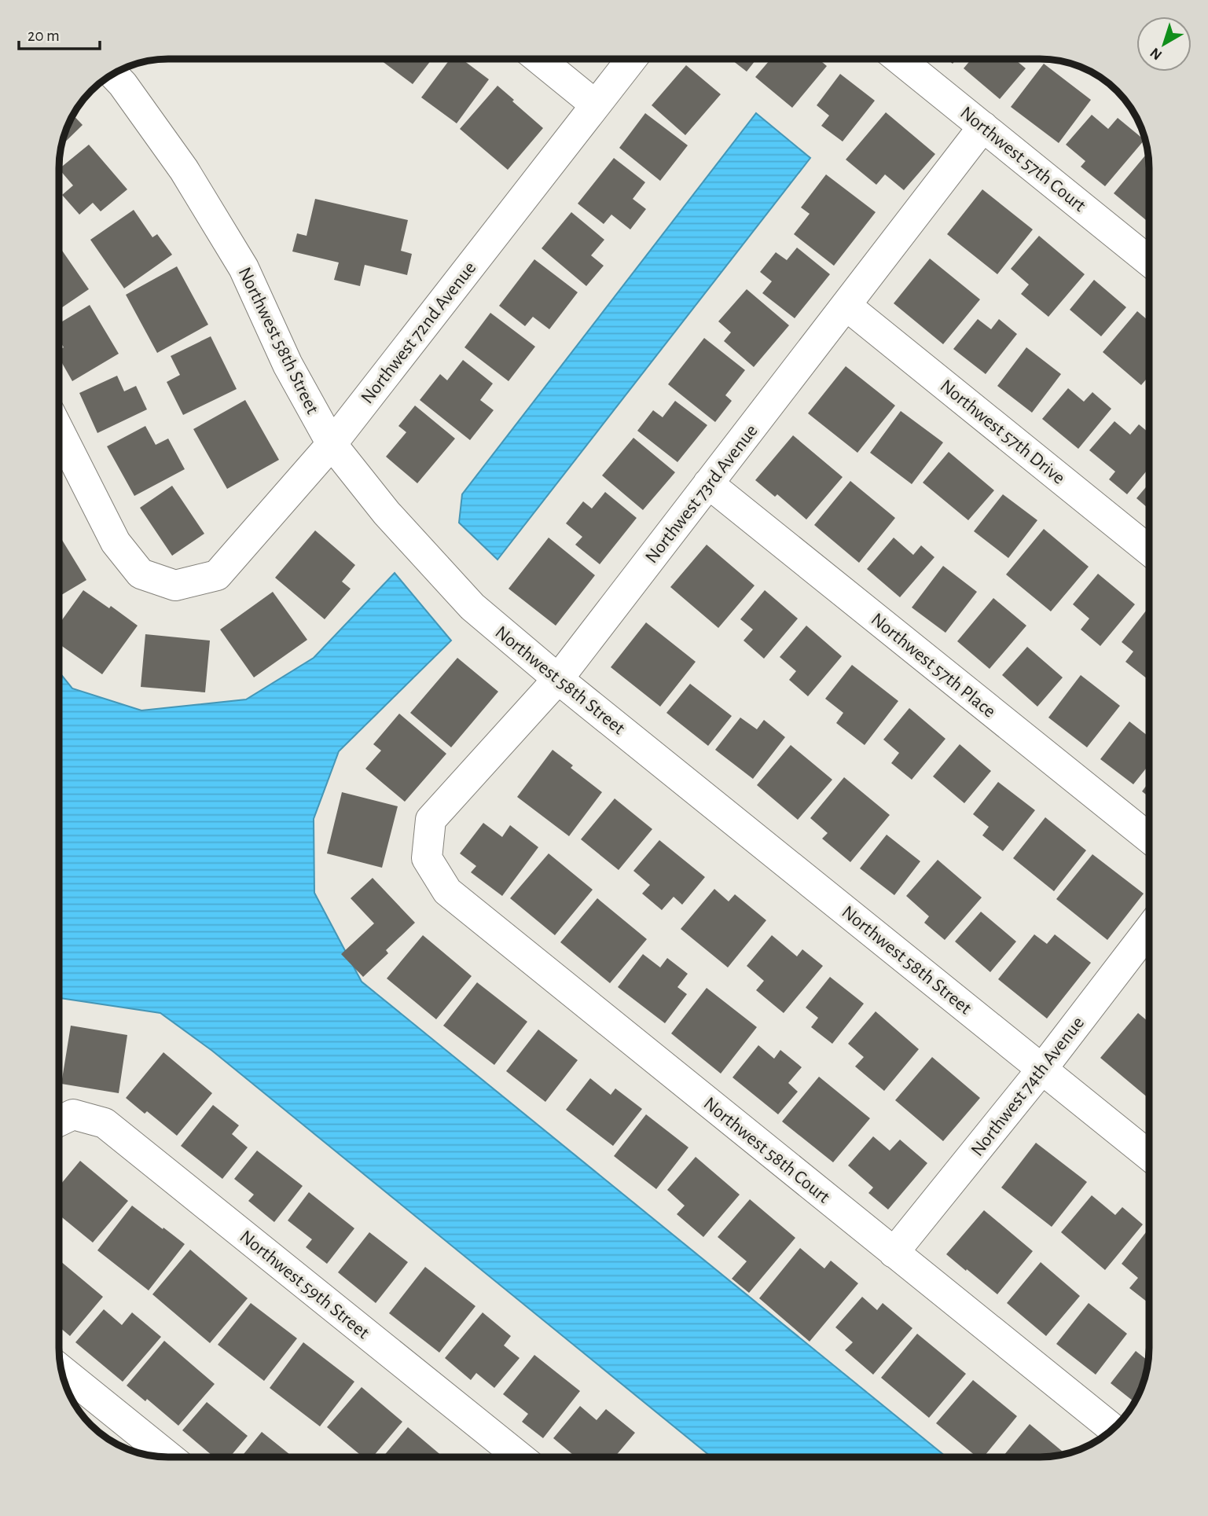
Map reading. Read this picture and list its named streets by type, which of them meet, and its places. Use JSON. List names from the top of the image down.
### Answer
{
  "streets": {
    "street": [
      "Northwest 57th Court",
      "Northwest 72nd Avenue",
      "Northwest 58th Street",
      "Northwest 57th Drive",
      "Northwest 73rd Avenue",
      "Northwest 57th Place",
      "Northwest 74th Avenue",
      "Northwest 58th Court",
      "Northwest 59th Street"
    ]
  },
  "crossings": [
    ["Northwest 57th Court", "Northwest 73rd Avenue"],
    ["Northwest 72nd Avenue", "Northwest 58th Street"],
    ["Northwest 58th Street", "Northwest 73rd Avenue"],
    ["Northwest 58th Street", "Northwest 74th Avenue"],
    ["Northwest 57th Drive", "Northwest 73rd Avenue"],
    ["Northwest 73rd Avenue", "Northwest 57th Place"],
    ["Northwest 73rd Avenue", "Northwest 58th Court"],
    ["Northwest 74th Avenue", "Northwest 58th Court"]
  ],
  "scale_bar": "20 m",
  "north": "bottom left"
}
